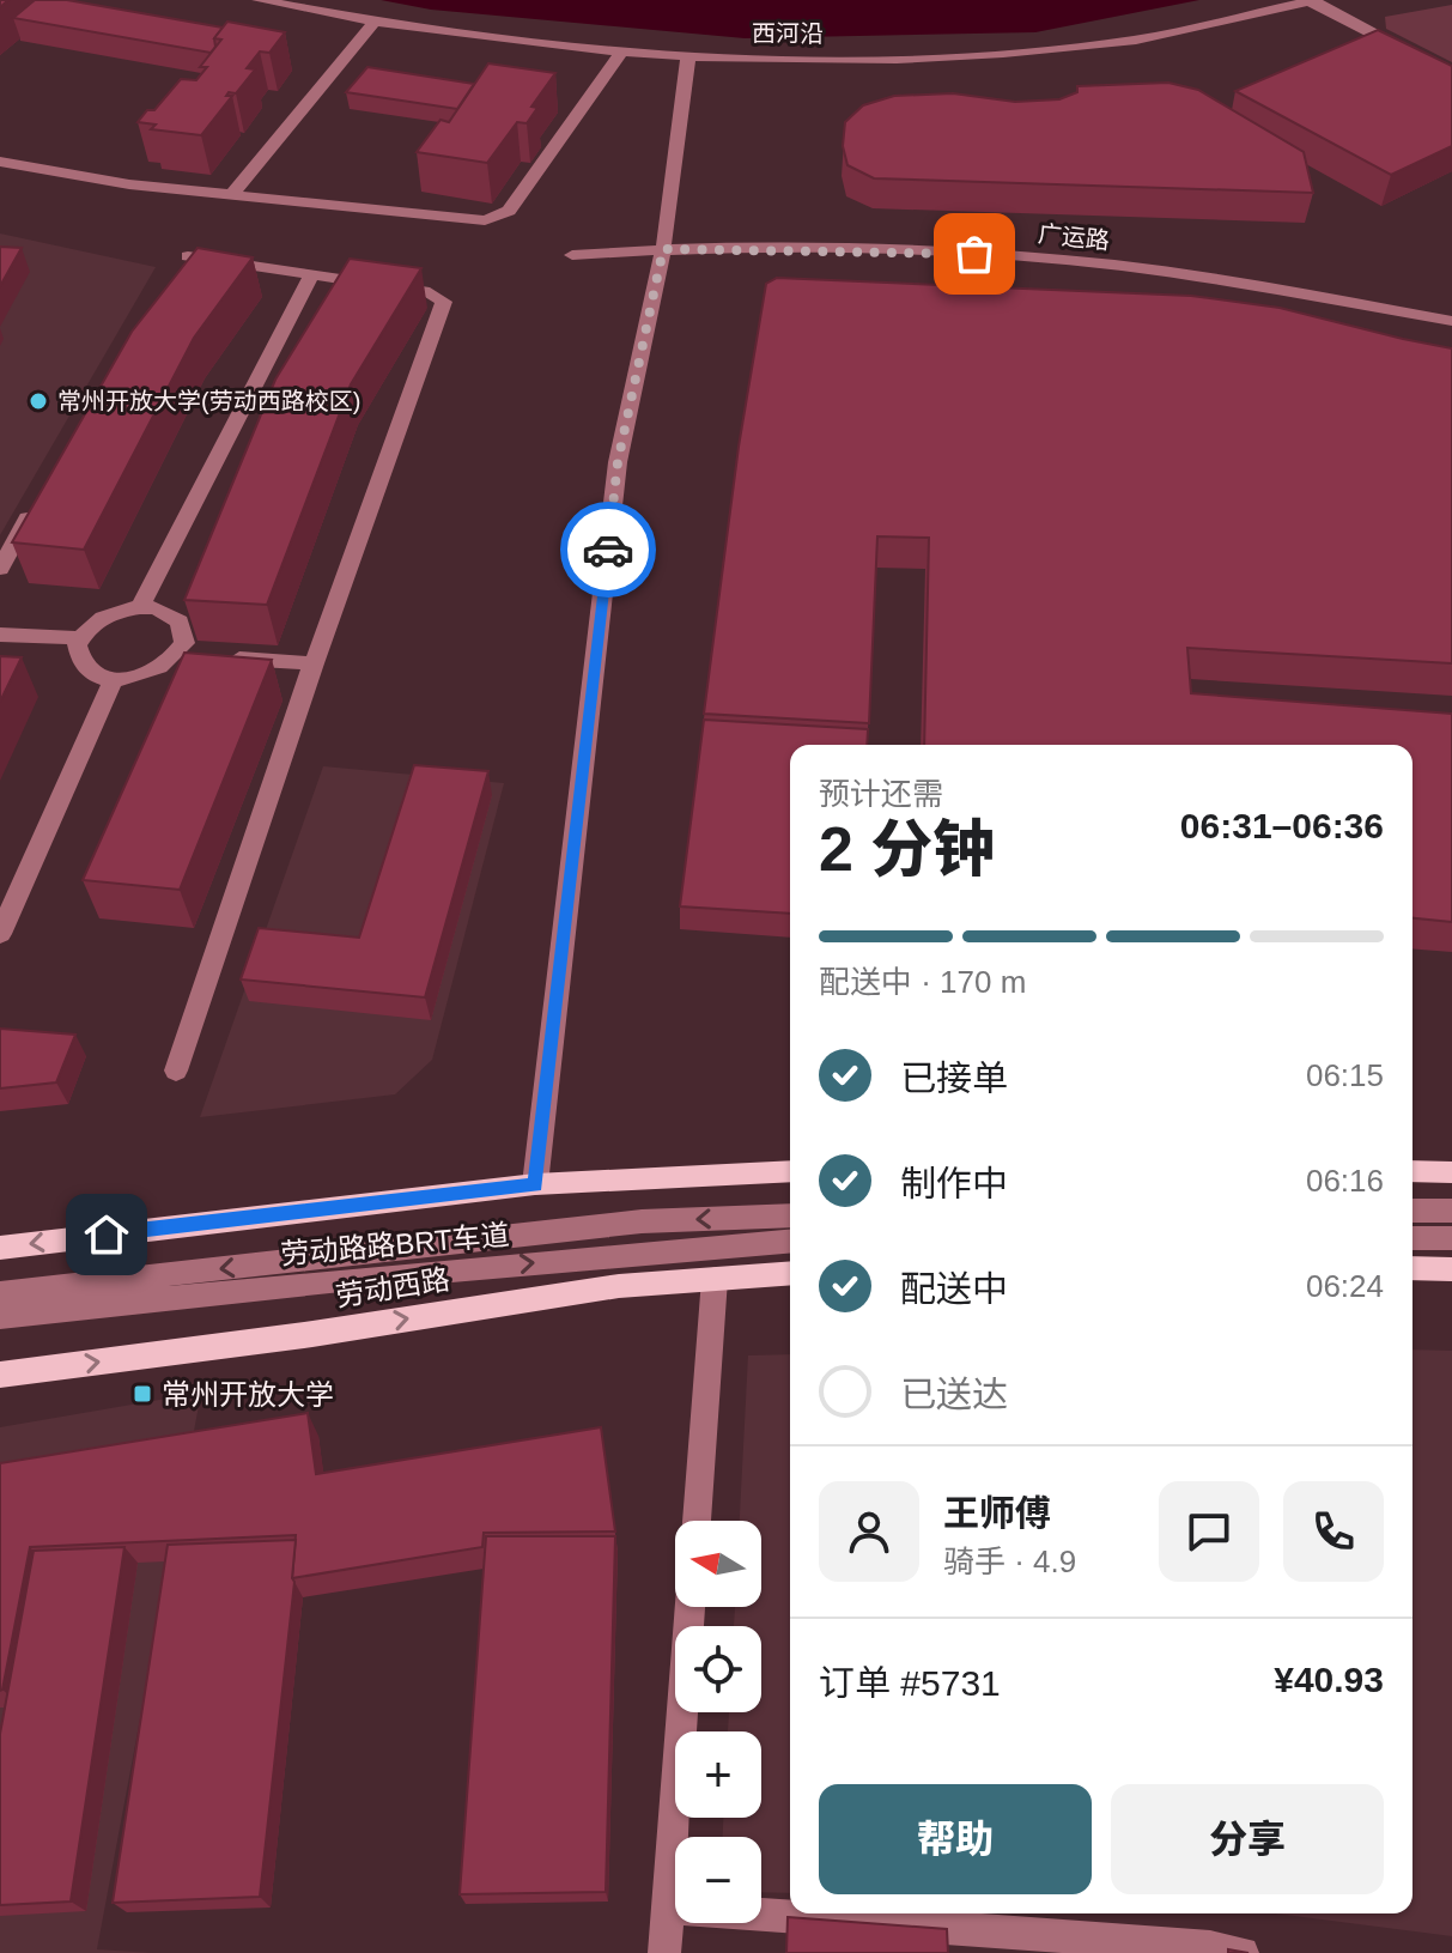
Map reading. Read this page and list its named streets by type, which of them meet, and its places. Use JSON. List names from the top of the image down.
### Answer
{
  "streets": {
    "main road": ["劳动西路"],
    "street": ["西河沿", "广运路", "劳动路路BRT车道"]
  },
  "places": {
    "other": ["常州开放大学(劳动西路校区)"],
    "transit": ["常州开放大学"]
  },
  "north": "left",
  "page": {
    "heading": ["2 分钟", "预计还需", "06:31–06:36"],
    "panel": [
      "王师傅",
      "骑手 · 4.9",
      "订单 #5731",
      "¥40.93"
    ],
    "bar": "配送中 · 170 m",
    "list": [
      ["已接单", "06:15"],
      ["制作中", "06:16"],
      ["配送中", "06:24"],
      "已送达"
    ],
    "map_buttons": ["+", "−"],
    "buttons": ["帮助", "分享"]
  }
}
